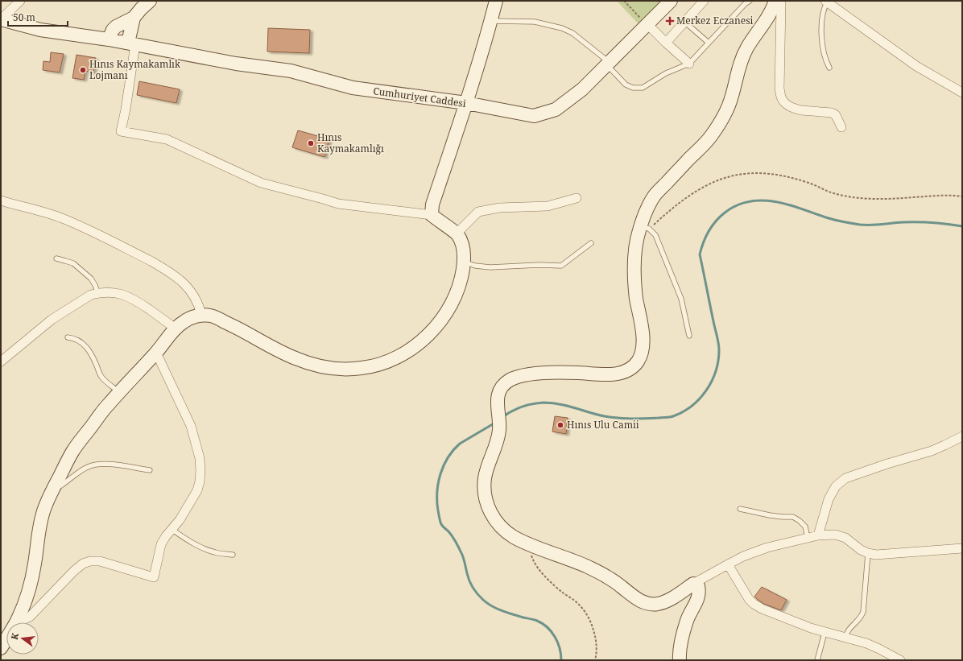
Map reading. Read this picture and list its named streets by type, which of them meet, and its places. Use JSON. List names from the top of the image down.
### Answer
{
  "streets": {
    "street": ["Cumhuriyet Caddesi"]
  },
  "places": {
    "health": ["Merkez Eczanesi"],
    "other": ["Hınıs Kaymakamlık Lojmanı", "Hınıs Kaymakamlığı", "Hınıs Ulu Camii"]
  },
  "scale_bar": "50 m",
  "north": "left"
}
